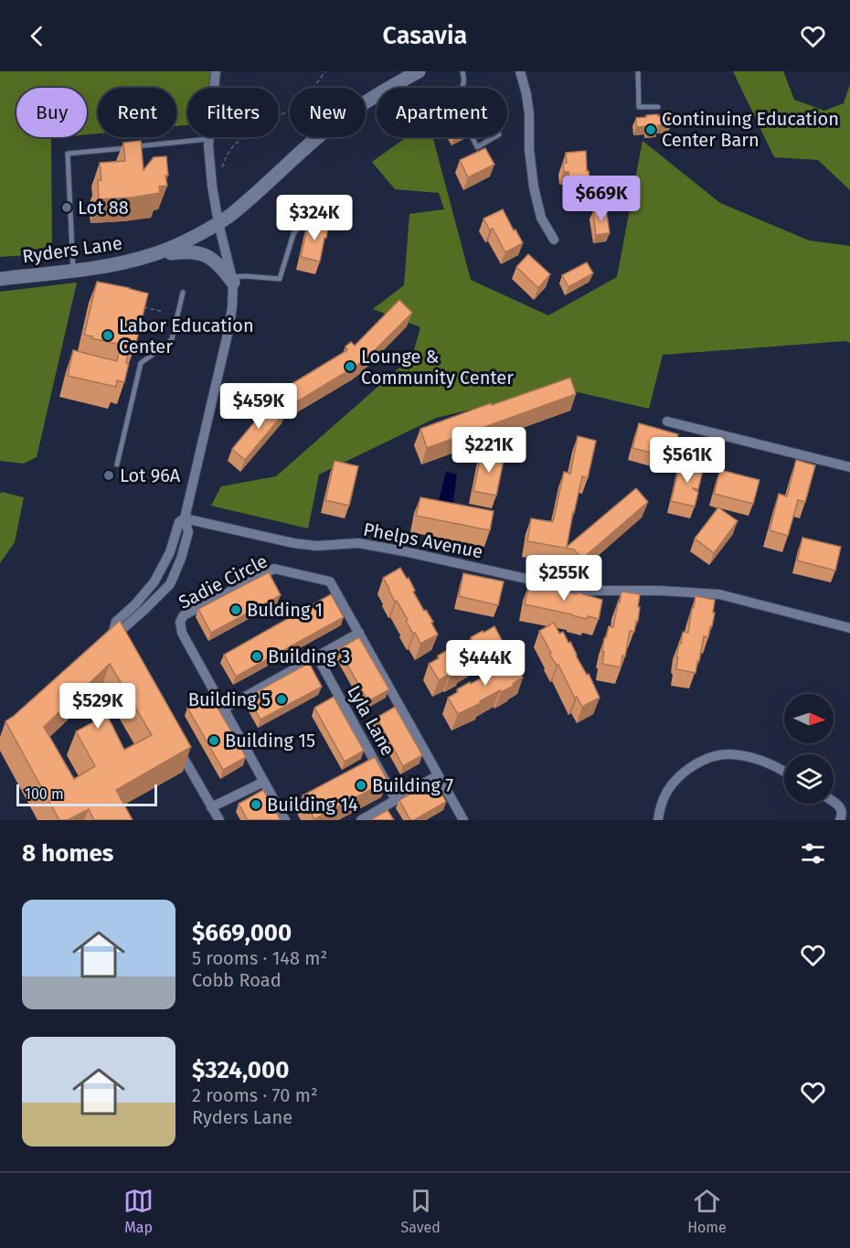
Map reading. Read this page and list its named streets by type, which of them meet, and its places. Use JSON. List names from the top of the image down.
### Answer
{
  "streets": {
    "main road": ["Ryders Lane"],
    "street": ["Phelps Avenue", "Sadie Circle", "Lyla Lane"]
  },
  "places": [
    "Continuing Education Center Barn",
    "Lot 88",
    "Labor Education Center",
    "Lounge & Community Center",
    "Lot 96A",
    "Bulding 1",
    "Building 3",
    "Building 5",
    "Building 15",
    "Building 7",
    "Building 14"
  ],
  "scale_bar": "100 m",
  "north": "right",
  "page": {
    "header": "Casavia",
    "chip": [
      "Buy",
      "Rent",
      "Filters",
      "New",
      "Apartment"
    ],
    "price": [
      "$669K",
      "$324K",
      "$459K",
      "$221K",
      "$561K",
      "$255K",
      "$444K",
      "$529K"
    ],
    "scale": "100 m",
    "heading": "8 homes",
    "list": [
      {
        "name": "$669,000",
        "note": "5 rooms · 148 m² · Cobb Road"
      },
      {
        "name": "$324,000",
        "note": "2 rooms · 70 m² · Ryders Lane"
      }
    ],
    "tabs": ["Map", "Saved", "Home"]
  }
}
